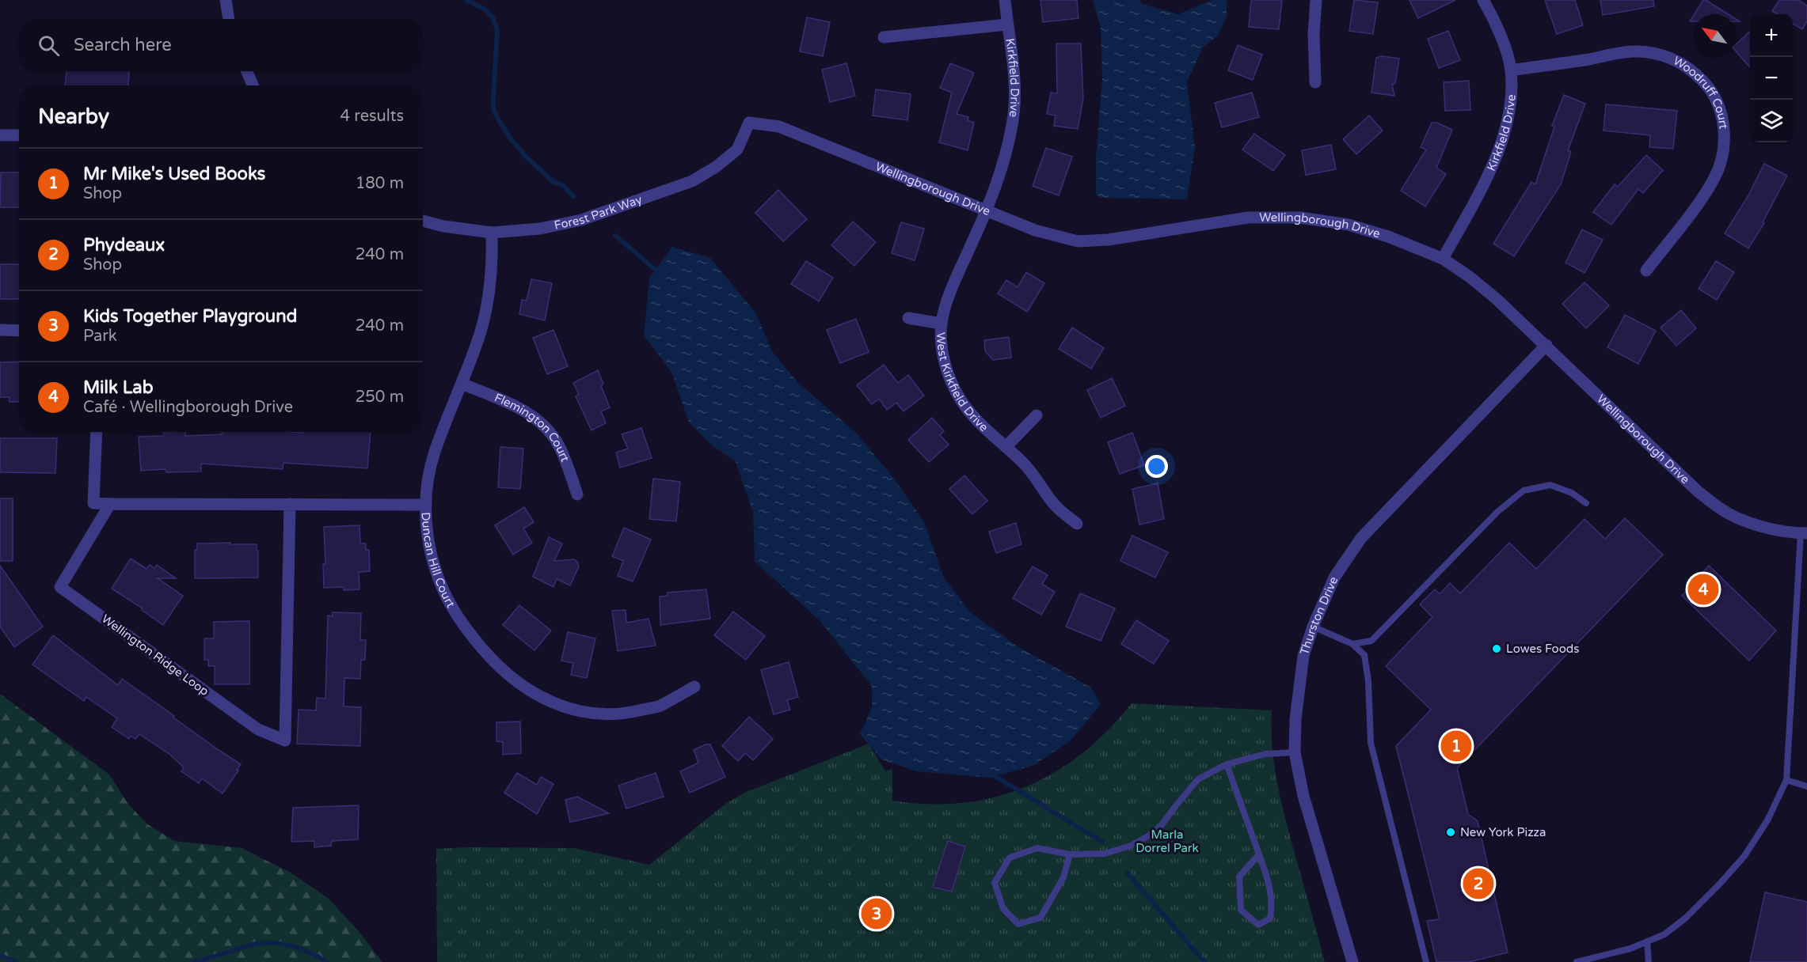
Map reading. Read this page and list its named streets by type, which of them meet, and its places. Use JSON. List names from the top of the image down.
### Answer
{
  "streets": {
    "street": [
      "Kirkfield Drive",
      "Woodruff Court",
      "Wellingborough Drive",
      "Forest Park Way",
      "West Kirkfield Drive",
      "Flemington Court",
      "Duncan Hill Court",
      "Thurston Drive",
      "Wellington Ridge Loop"
    ]
  },
  "crossings": [
    ["Kirkfield Drive", "Woodruff Court"],
    ["Kirkfield Drive", "Wellingborough Drive"],
    ["Kirkfield Drive", "West Kirkfield Drive"],
    ["Wellingborough Drive", "Forest Park Way"],
    ["Wellingborough Drive", "West Kirkfield Drive"],
    ["Wellingborough Drive", "Thurston Drive"],
    ["Forest Park Way", "Duncan Hill Court"],
    ["Flemington Court", "Duncan Hill Court"]
  ],
  "parks": ["Marla Dorrel Park"],
  "places": ["Lowes Foods", "New York Pizza"],
  "north": "top left",
  "page": {
    "map_buttons": ["+", "−"],
    "search": "Search here",
    "heading": ["Nearby", "4 results"],
    "list": [
      {
        "mark": "1",
        "name": "Mr Mike's Used Books",
        "note": "Shop",
        "value": "180 m"
      },
      {
        "mark": "2",
        "name": "Phydeaux",
        "note": "Shop",
        "value": "240 m"
      },
      {
        "mark": "3",
        "name": "Kids Together Playground",
        "note": "Park",
        "value": "240 m"
      },
      {
        "mark": "4",
        "name": "Milk Lab",
        "note": "Café · Wellingborough Drive",
        "value": "250 m"
      }
    ],
    "pins": [
      "4",
      "1",
      "2",
      "3"
    ]
  }
}
